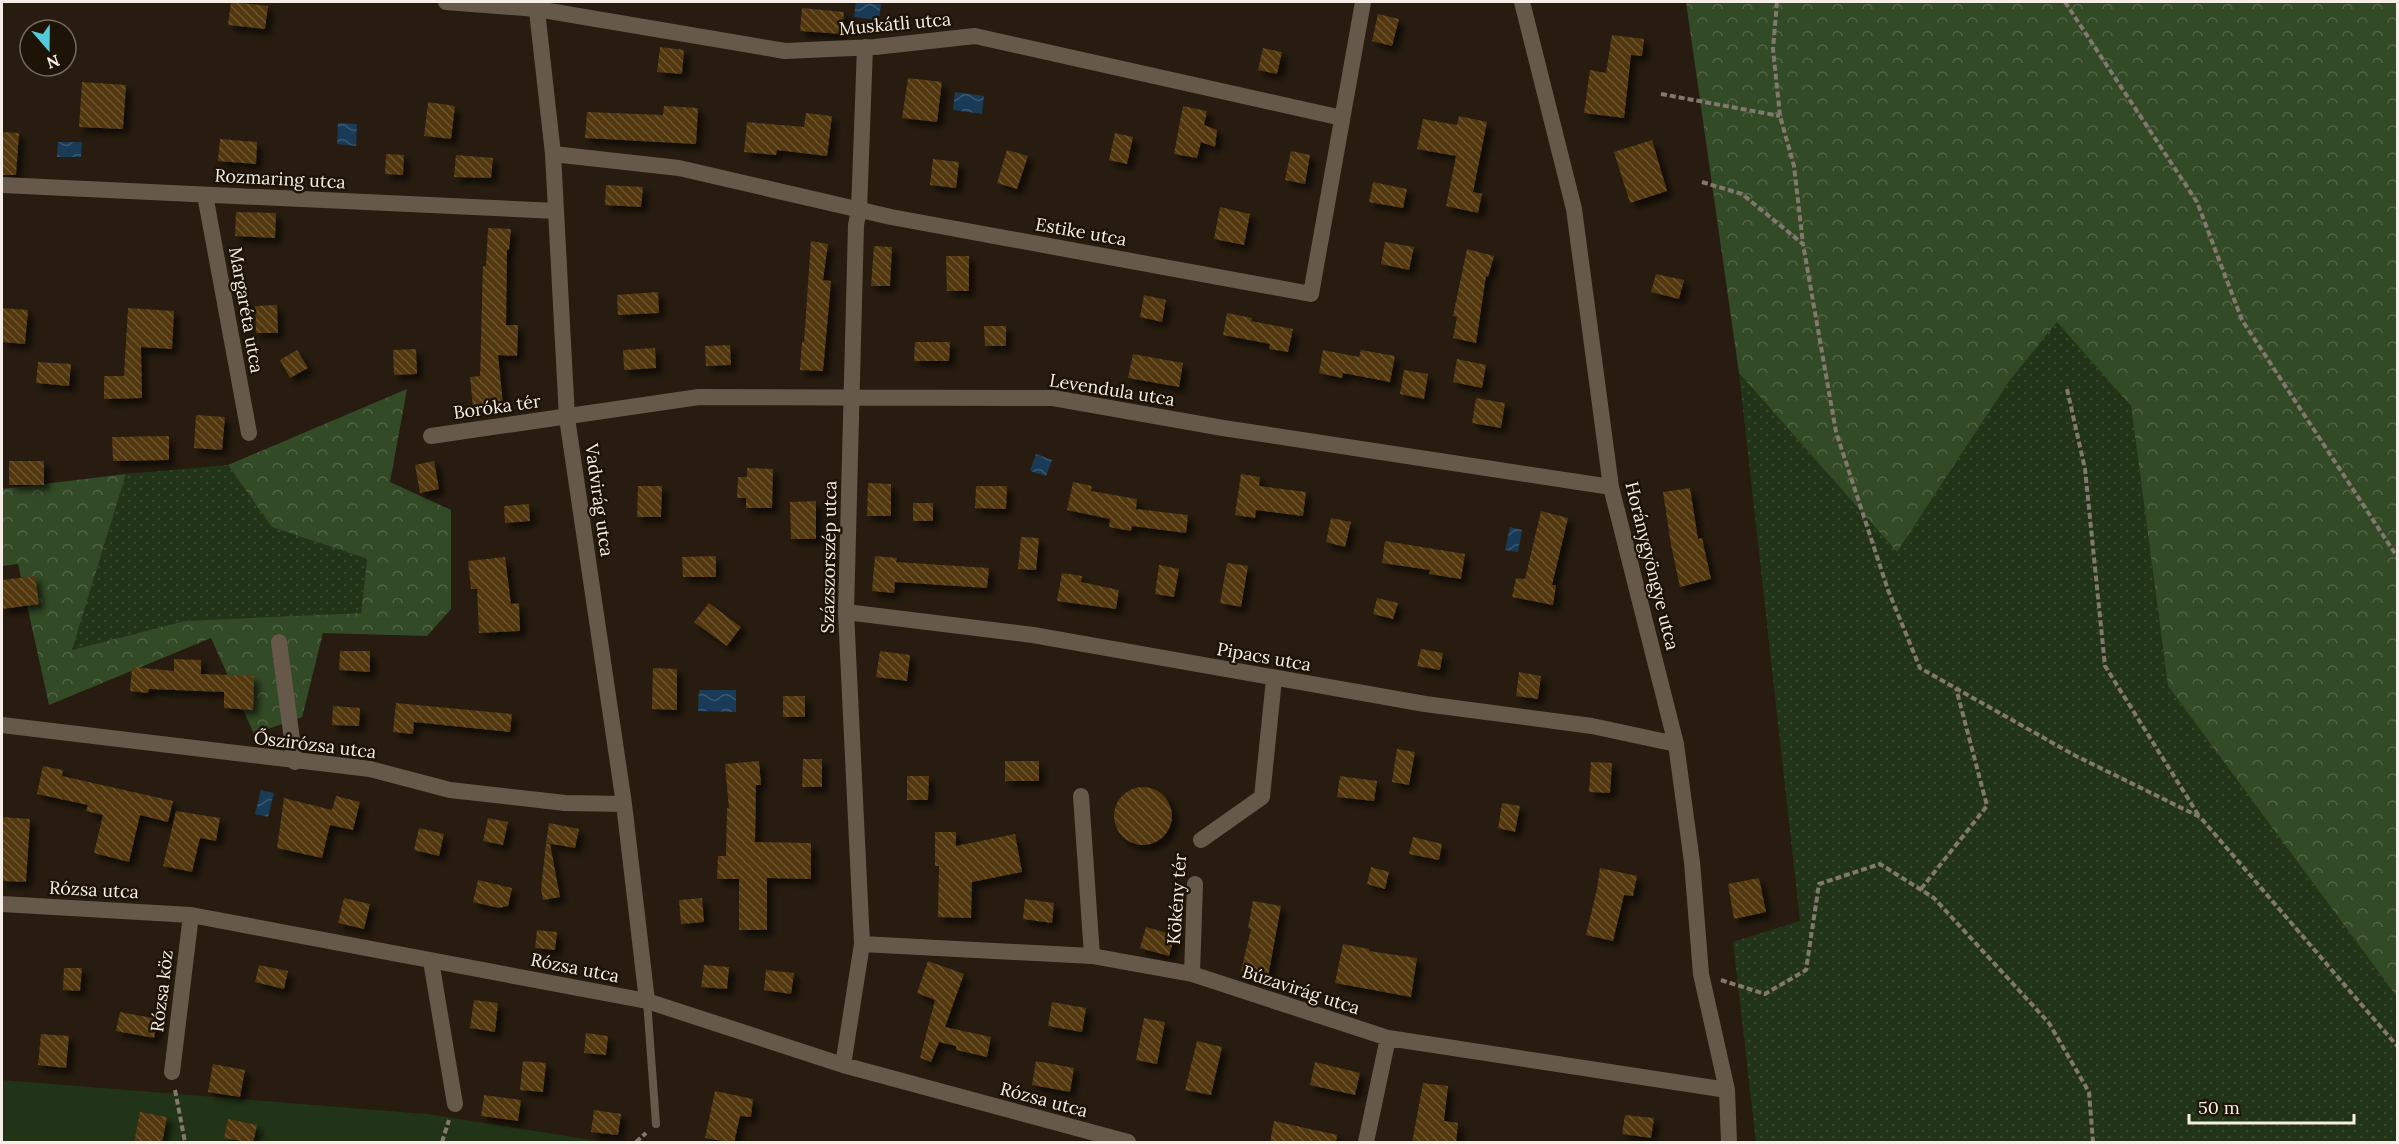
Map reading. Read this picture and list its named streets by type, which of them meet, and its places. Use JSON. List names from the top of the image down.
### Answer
{
  "streets": {
    "street": [
      "Muskátli utca",
      "Rozmaring utca",
      "Estike utca",
      "Margaréta utca",
      "Levendula utca",
      "Boróka tér",
      "Vadvirág utca",
      "Százszorszép utca",
      "Horánygyöngye utca",
      "Pipacs utca",
      "Őszirózsa utca",
      "Rózsa utca",
      "Kökény tér",
      "Búzavirág utca",
      "Rózsa köz"
    ]
  },
  "crossings": [
    ["Muskátli utca", "Estike utca"],
    ["Muskátli utca", "Vadvirág utca"],
    ["Muskátli utca", "Százszorszép utca"],
    ["Rozmaring utca", "Margaréta utca"],
    ["Rozmaring utca", "Vadvirág utca"],
    ["Estike utca", "Vadvirág utca"],
    ["Estike utca", "Százszorszép utca"],
    ["Levendula utca", "Boróka tér"],
    ["Levendula utca", "Vadvirág utca"],
    ["Levendula utca", "Százszorszép utca"],
    ["Levendula utca", "Horánygyöngye utca"],
    ["Boróka tér", "Vadvirág utca"],
    ["Vadvirág utca", "Őszirózsa utca"],
    ["Vadvirág utca", "Rózsa utca"],
    ["Százszorszép utca", "Pipacs utca"],
    ["Százszorszép utca", "Rózsa utca"],
    ["Százszorszép utca", "Búzavirág utca"],
    ["Horánygyöngye utca", "Pipacs utca"],
    ["Horánygyöngye utca", "Búzavirág utca"],
    ["Pipacs utca", "Kökény tér"],
    ["Rózsa utca", "Rózsa köz"],
    ["Kökény tér", "Búzavirág utca"]
  ],
  "scale_bar": "50 m",
  "north": "bottom"
}
